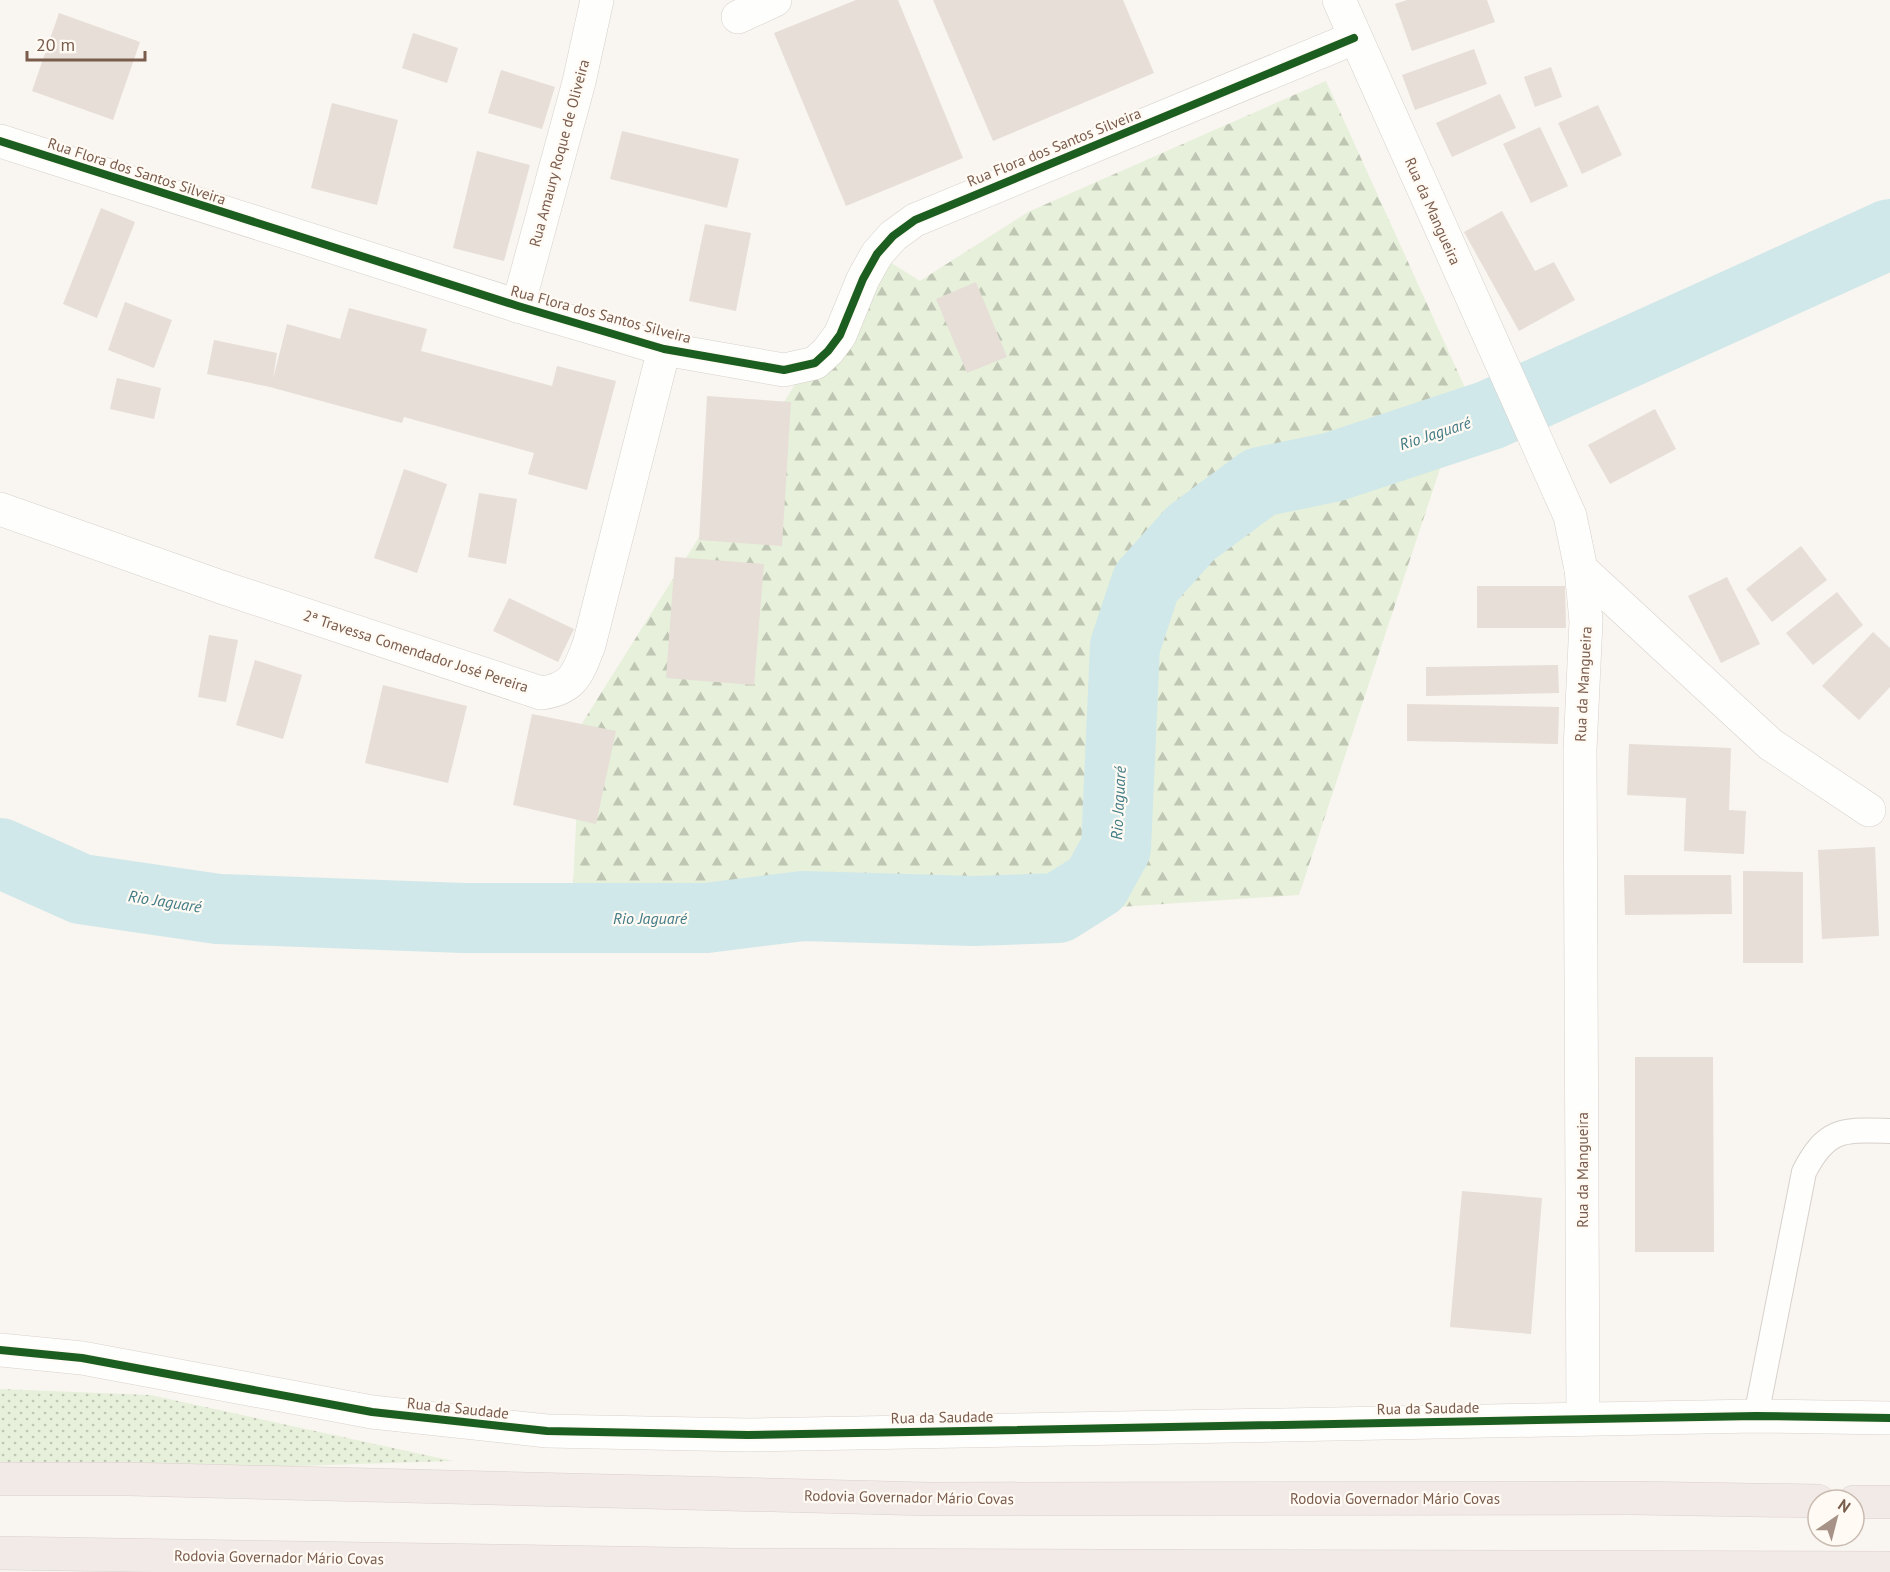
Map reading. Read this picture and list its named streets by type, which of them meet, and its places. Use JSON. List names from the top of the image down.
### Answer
{
  "streets": {
    "highway": ["Rodovia Governador Mário Covas"],
    "street": [
      "Rua Flora dos Santos Silveira",
      "Rua Amaury Roque de Oliveira",
      "Rua da Mangueira",
      "2ª Travessa Comendador José Pereira",
      "Rua da Saudade"
    ]
  },
  "crossings": [
    ["Rua Flora dos Santos Silveira", "Rua Amaury Roque de Oliveira"],
    ["Rua Flora dos Santos Silveira", "Rua da Mangueira"],
    ["Rua Flora dos Santos Silveira", "2ª Travessa Comendador José Pereira"],
    ["Rua da Mangueira", "Rua da Saudade"]
  ],
  "water": ["Rio Jaguaré"],
  "scale_bar": "20 m",
  "north": "top right"
}
